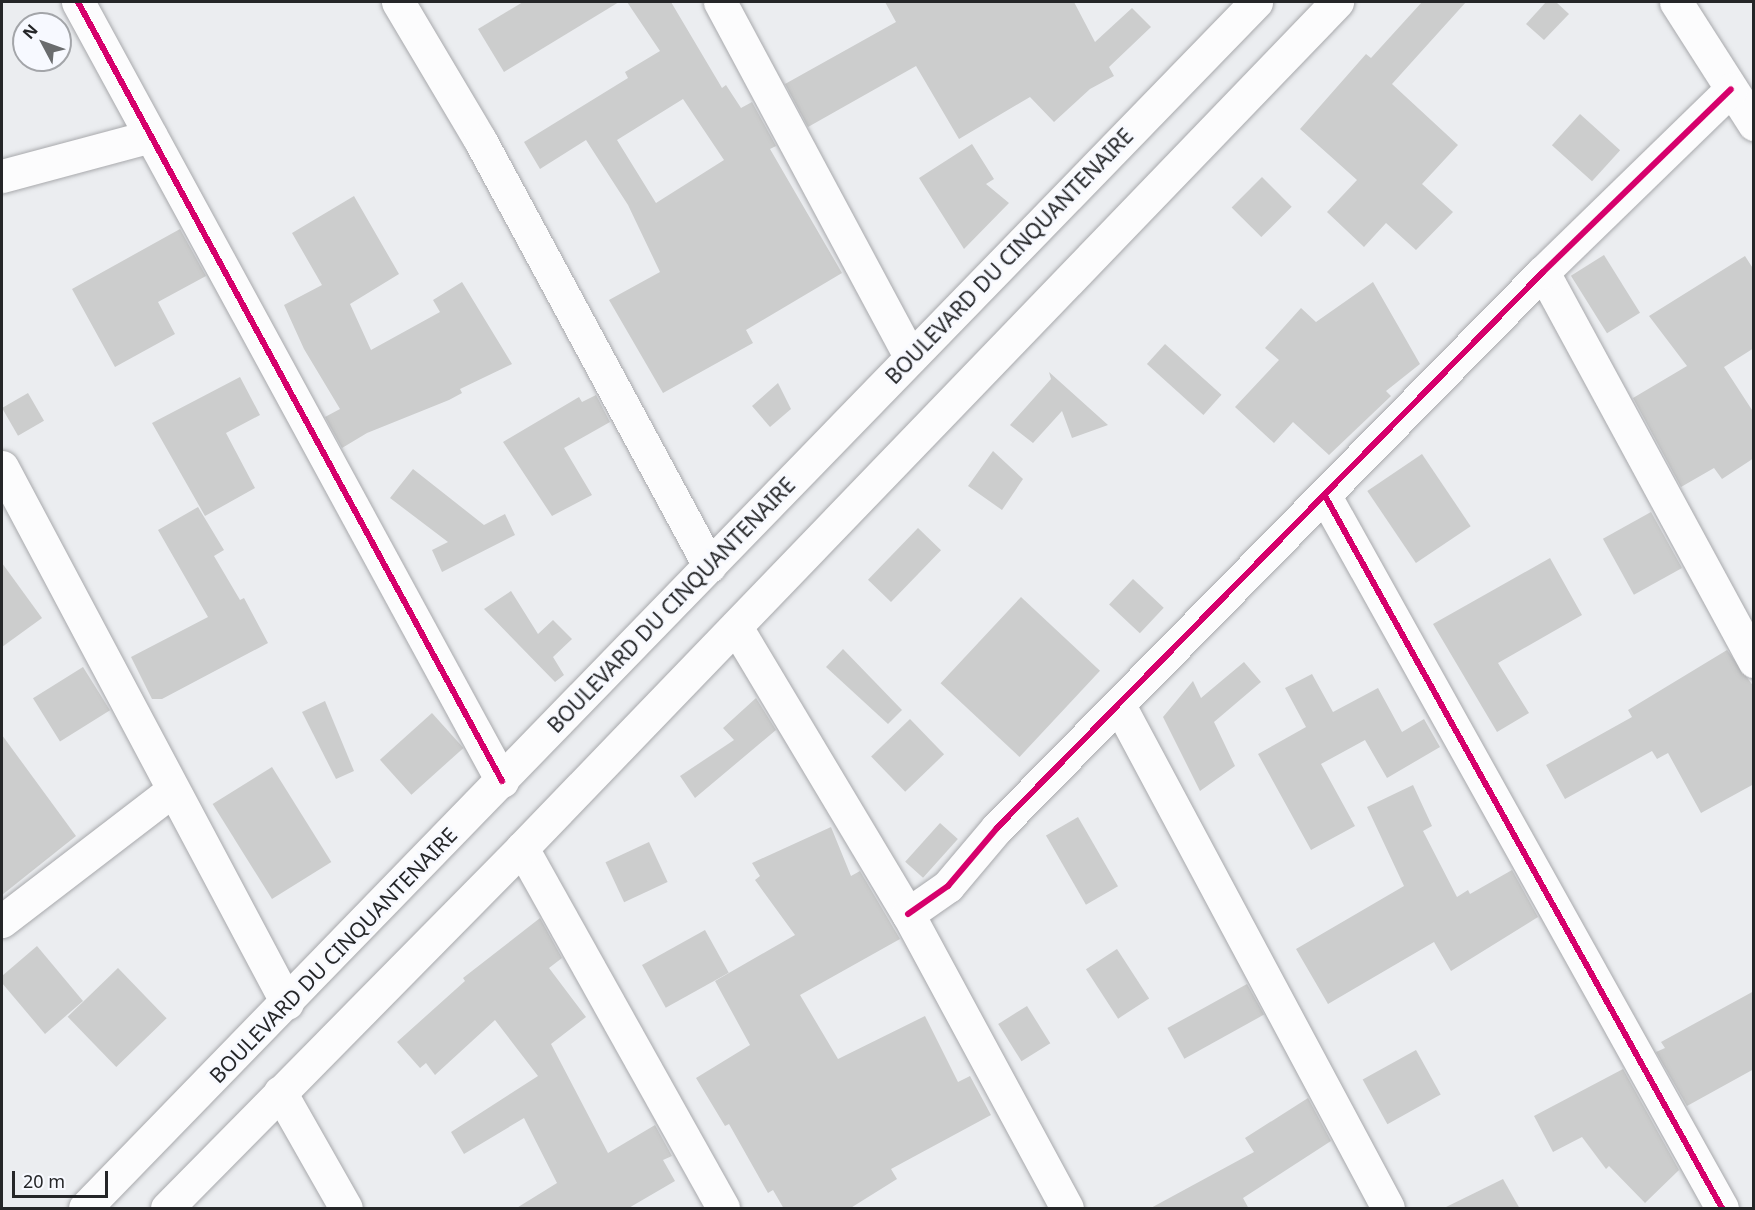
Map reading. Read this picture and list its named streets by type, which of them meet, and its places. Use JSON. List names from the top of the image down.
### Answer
{
  "streets": {
    "street": ["BOULEVARD DU CINQUANTENAIRE"]
  },
  "scale_bar": "20 m",
  "north": "top left"
}
